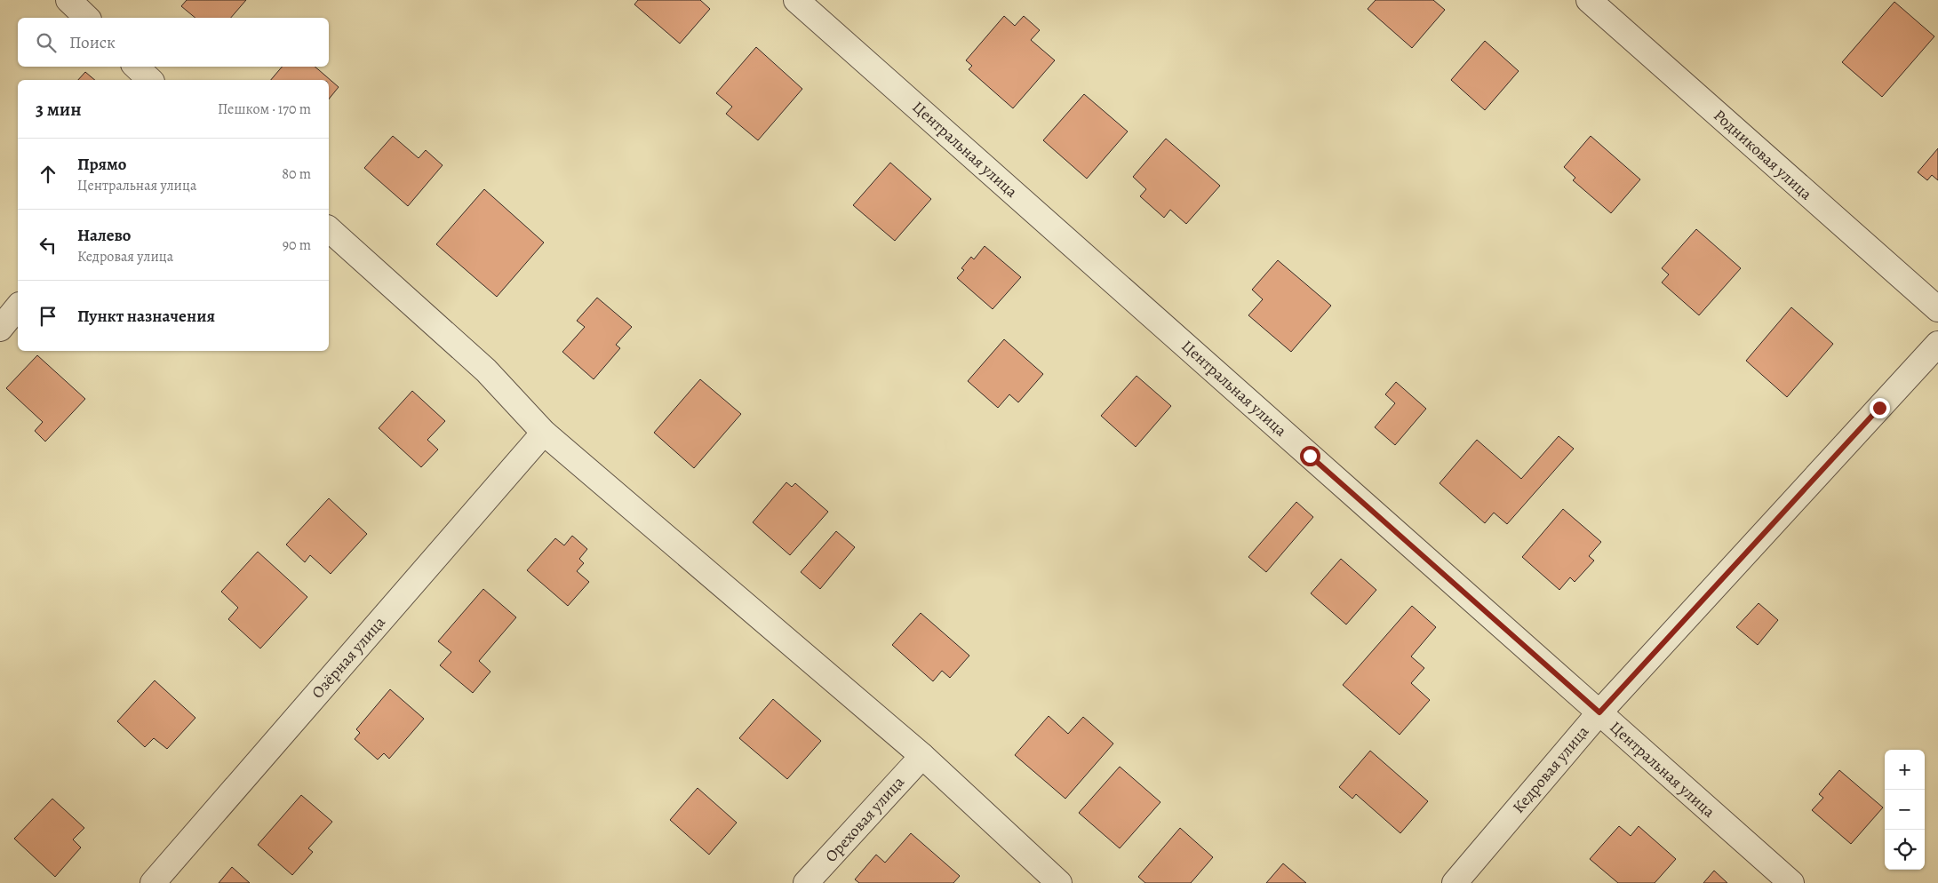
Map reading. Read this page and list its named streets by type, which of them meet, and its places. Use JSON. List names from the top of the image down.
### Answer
{
  "streets": {
    "street": [
      "Центральная улица",
      "Родниковая улица",
      "Озёрная улица",
      "Кедровая улица",
      "Ореховая улица"
    ]
  },
  "crossings": [
    ["Центральная улица", "Кедровая улица"]
  ],
  "page": {
    "search": "Поиск",
    "heading": ["3 мин", "Пешком · 170 m"],
    "list": [
      ["Прямо", "Центральная улица", "80 m"],
      ["Налево", "Кедровая улица", "90 m"],
      "Пункт назначения"
    ],
    "map_buttons": ["+", "−"]
  }
}
